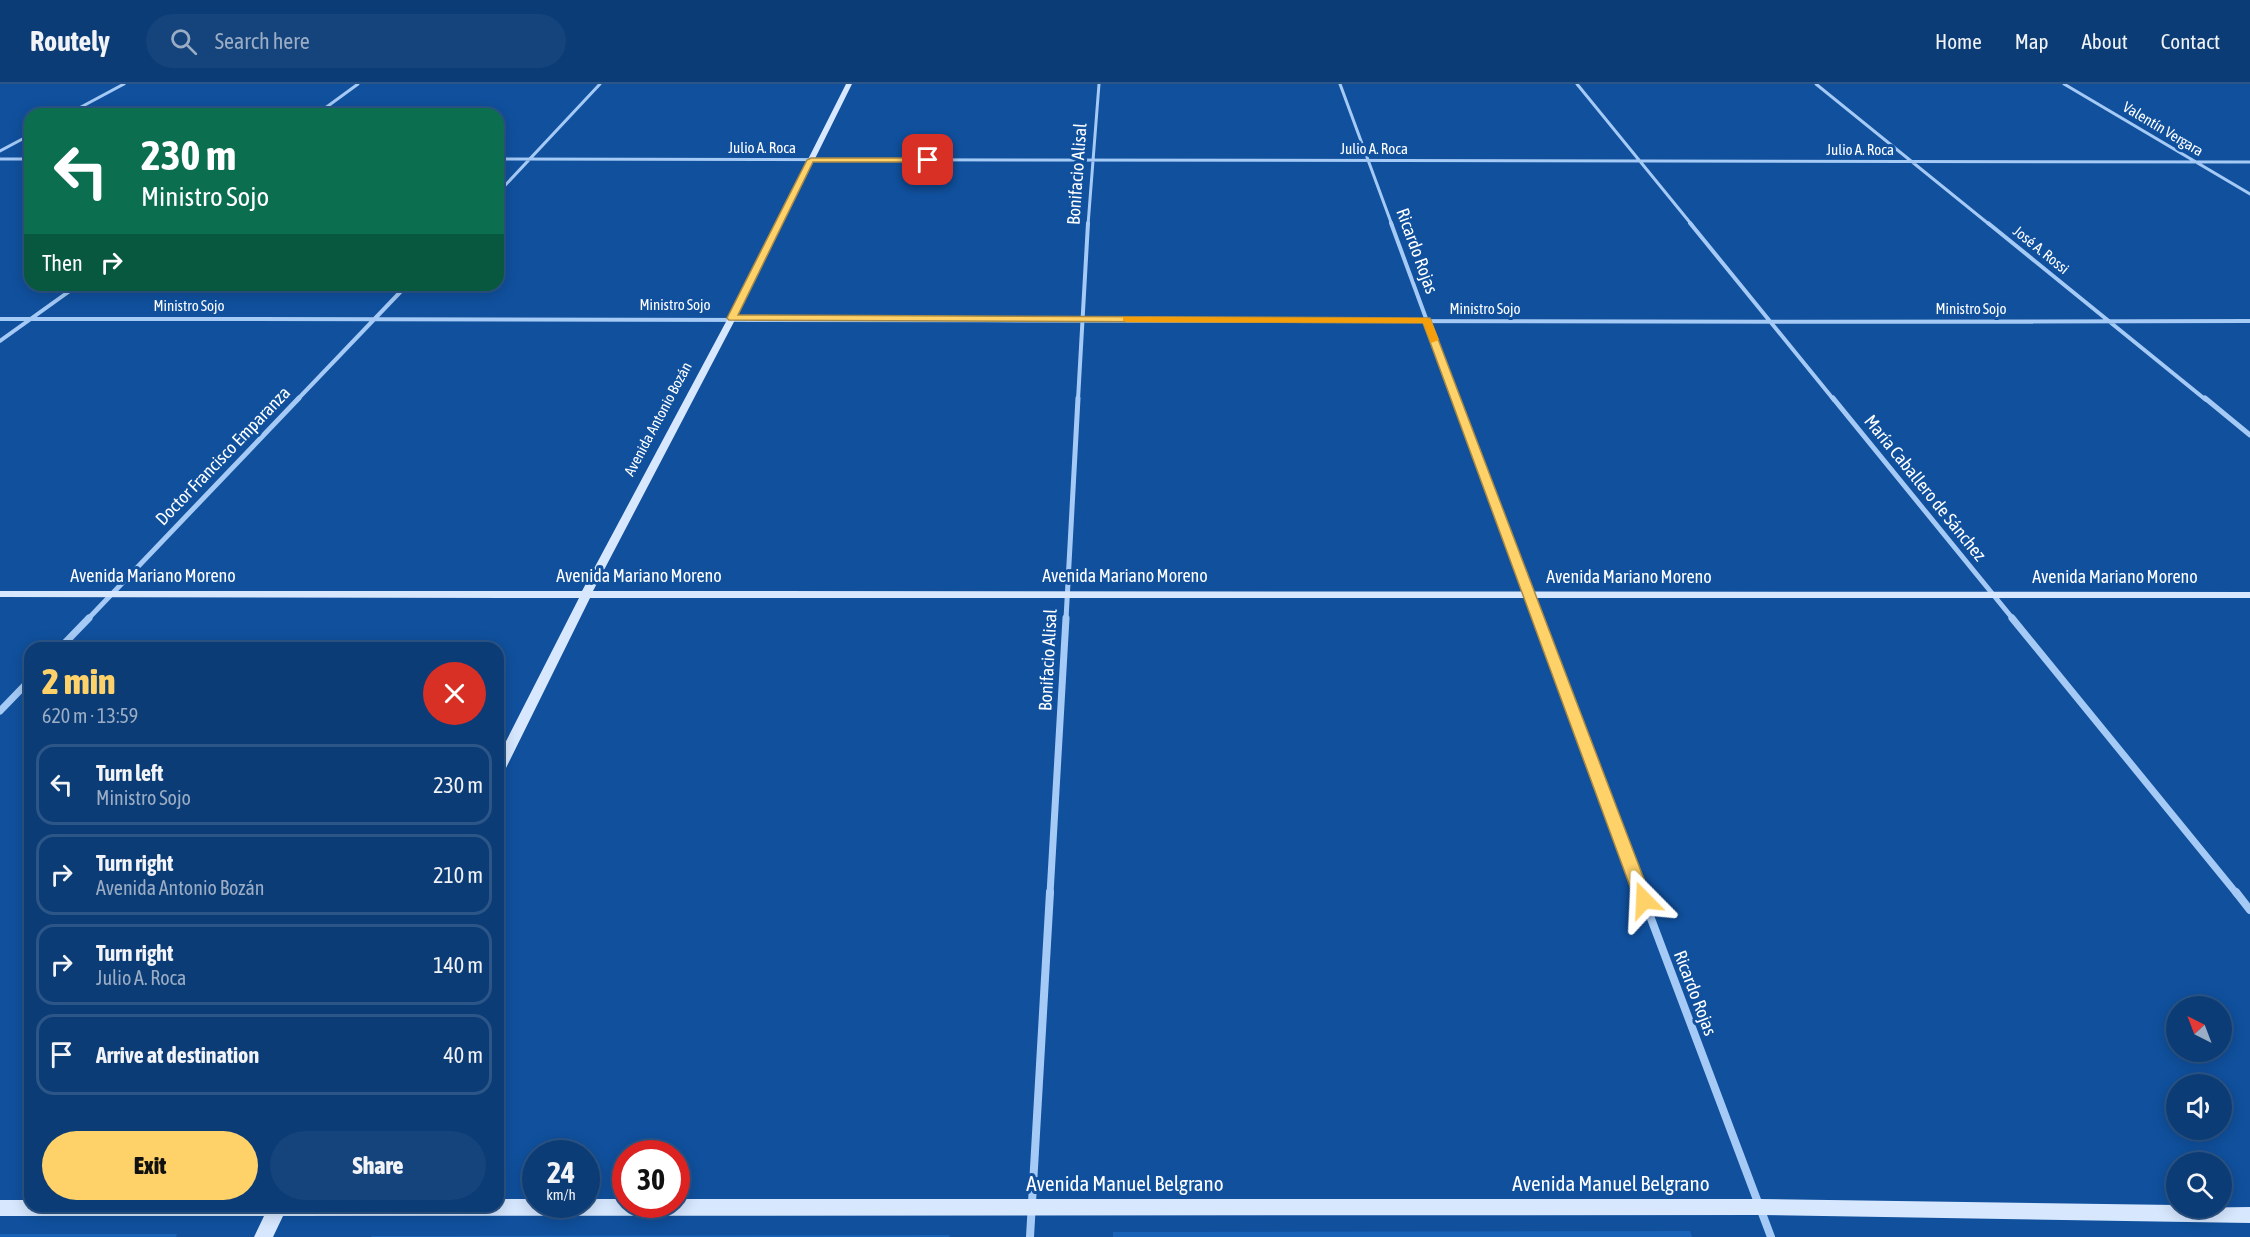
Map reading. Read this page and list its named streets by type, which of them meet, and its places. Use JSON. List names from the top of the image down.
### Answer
{
  "streets": {
    "main road": ["Avenida Antonio Bozán", "Avenida Mariano Moreno", "Avenida Manuel Belgrano"],
    "street": [
      "Valentín Vergara",
      "Julio A. Roca",
      "Bonifacio Alisal",
      "José A. Rossi",
      "Ricardo Rojas",
      "Ministro Sojo",
      "Doctor Francisco Emparanza",
      "María Caballero de Sánchez"
    ]
  },
  "crossings": [
    ["Valentín Vergara", "Julio A. Roca"],
    ["Julio A. Roca", "Bonifacio Alisal"],
    ["Julio A. Roca", "José A. Rossi"],
    ["Julio A. Roca", "Ricardo Rojas"],
    ["Julio A. Roca", "Avenida Antonio Bozán"],
    ["Julio A. Roca", "María Caballero de Sánchez"],
    ["Bonifacio Alisal", "Ministro Sojo"],
    ["Bonifacio Alisal", "Avenida Mariano Moreno"],
    ["Bonifacio Alisal", "Avenida Manuel Belgrano"],
    ["José A. Rossi", "Ministro Sojo"],
    ["Ricardo Rojas", "Ministro Sojo"],
    ["Ricardo Rojas", "Avenida Mariano Moreno"],
    ["Ricardo Rojas", "Avenida Manuel Belgrano"],
    ["Ministro Sojo", "Avenida Antonio Bozán"],
    ["Ministro Sojo", "Doctor Francisco Emparanza"],
    ["Ministro Sojo", "María Caballero de Sánchez"],
    ["Avenida Antonio Bozán", "Avenida Mariano Moreno"],
    ["Doctor Francisco Emparanza", "Avenida Mariano Moreno"],
    ["María Caballero de Sánchez", "Avenida Mariano Moreno"]
  ],
  "north": "top left",
  "page": {
    "header": "Routely",
    "search": "Search here",
    "nav": [
      "Home",
      "Map",
      "About",
      "Contact"
    ],
    "turn": ["230 m", "Ministro Sojo"],
    "then": "Then",
    "heading": ["2 min", "620 m · 13:59"],
    "list": [
      {
        "name": "Turn left",
        "note": "Ministro Sojo",
        "value": "230 m"
      },
      {
        "name": "Turn right",
        "note": "Avenida Antonio Bozán",
        "value": "210 m"
      },
      {
        "name": "Turn right",
        "note": "Julio A. Roca",
        "value": "140 m"
      },
      {
        "name": "Arrive at destination",
        "value": "40 m"
      }
    ],
    "buttons": ["Exit", "Share"],
    "speed": "24 km/h",
    "limit": "30"
  }
}
